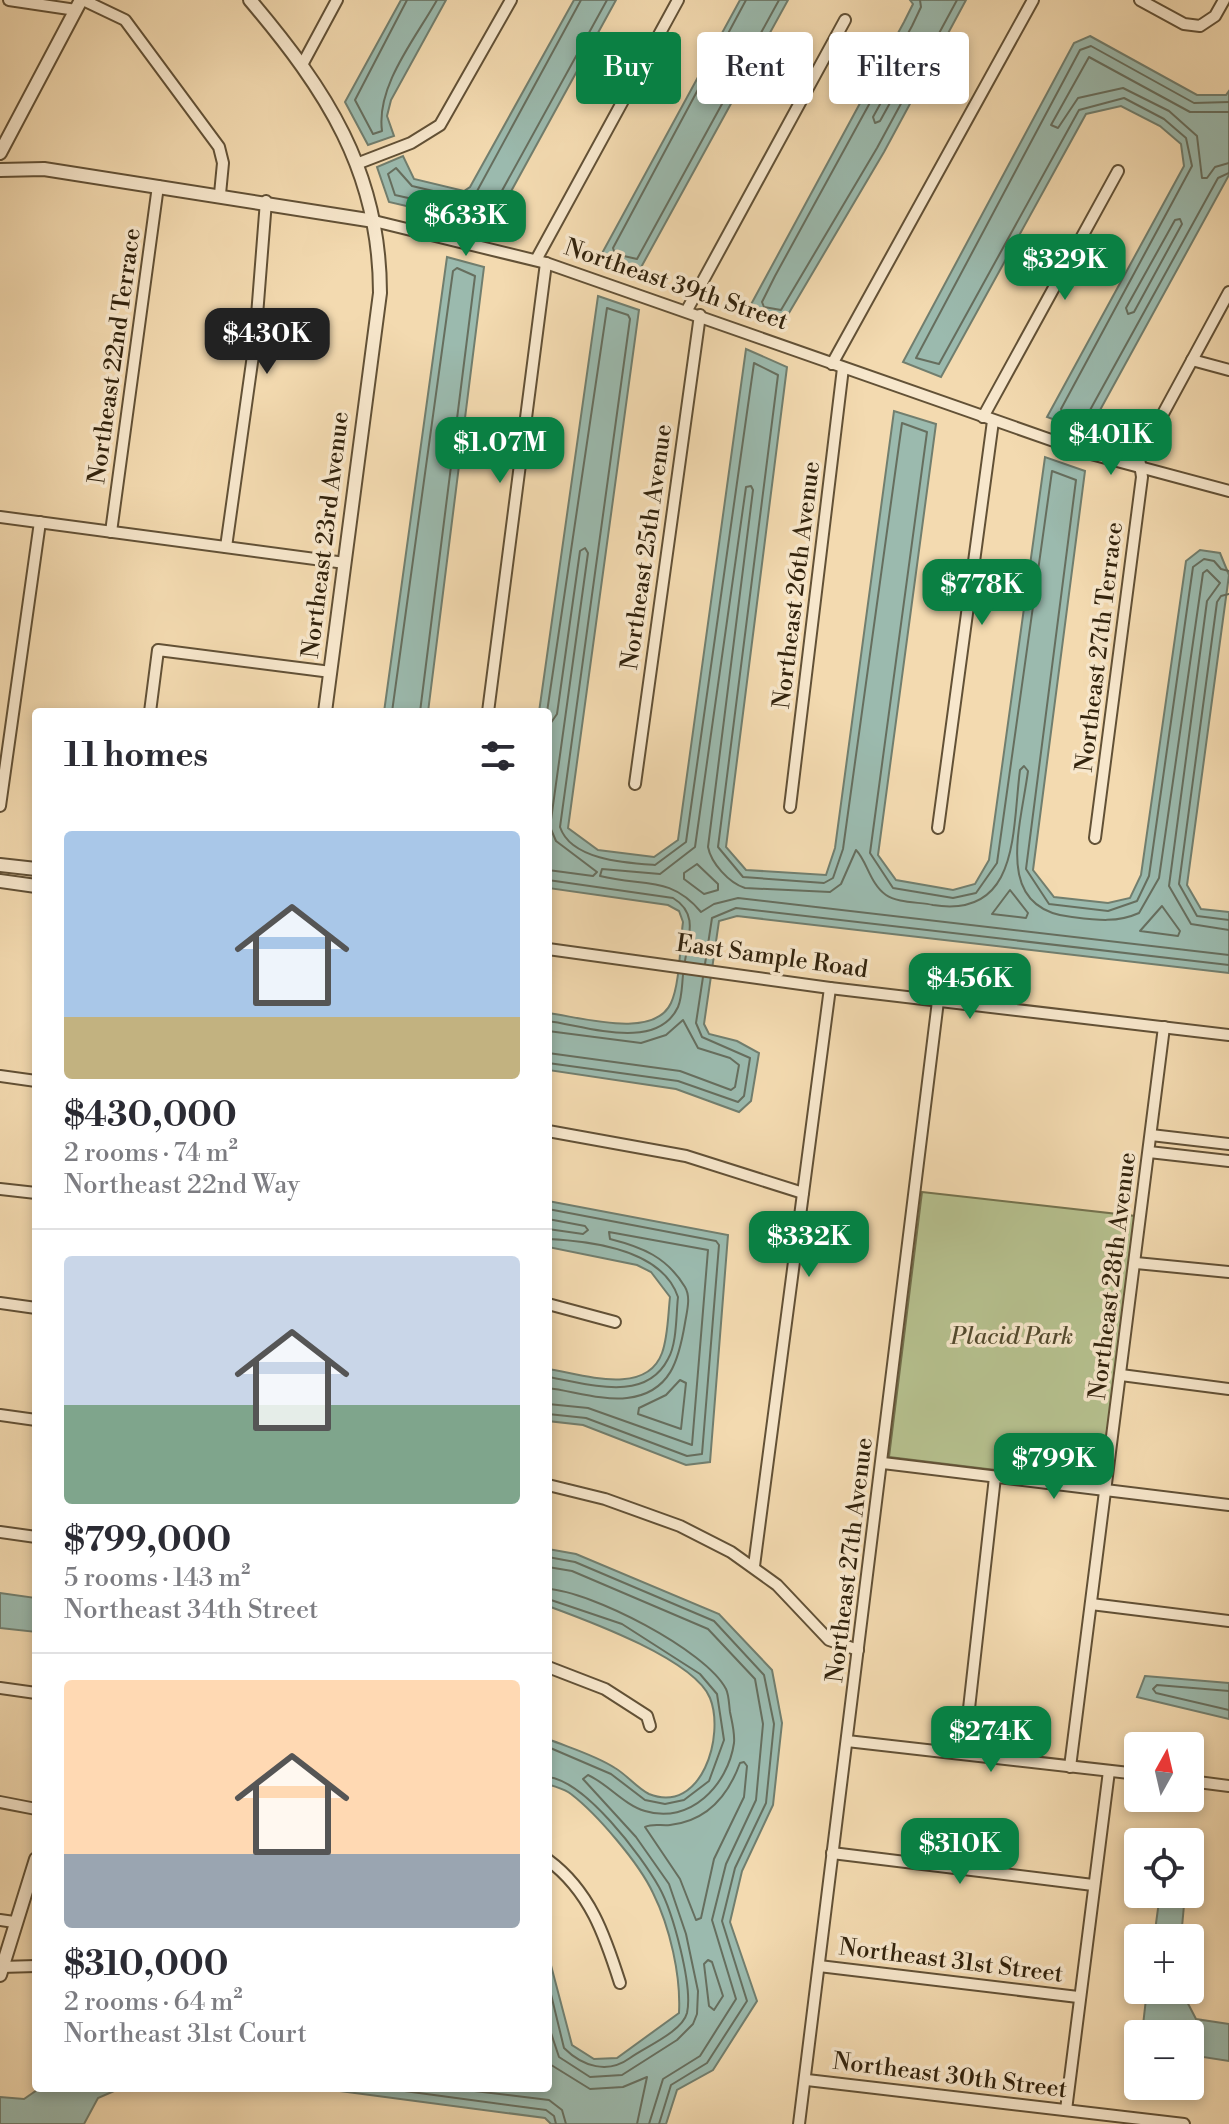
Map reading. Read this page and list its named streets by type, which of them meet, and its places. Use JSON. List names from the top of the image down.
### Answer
{
  "streets": {
    "street": [
      "Northeast 39th Street",
      "Northeast 22nd Terrace",
      "Northeast 23rd Avenue",
      "Northeast 25th Avenue",
      "Northeast 26th Avenue",
      "Northeast 27th Terrace",
      "East Sample Road",
      "Northeast 28th Avenue",
      "Northeast 27th Avenue",
      "Northeast 31st Street",
      "Northeast 30th Street"
    ]
  },
  "crossings": [
    ["Northeast 39th Street", "Northeast 22nd Terrace"],
    ["Northeast 39th Street", "Northeast 23rd Avenue"],
    ["Northeast 39th Street", "Northeast 25th Avenue"],
    ["Northeast 39th Street", "Northeast 26th Avenue"],
    ["Northeast 39th Street", "Northeast 27th Terrace"],
    ["East Sample Road", "Northeast 28th Avenue"],
    ["East Sample Road", "Northeast 27th Avenue"],
    ["Northeast 27th Avenue", "Northeast 31st Street"],
    ["Northeast 27th Avenue", "Northeast 30th Street"]
  ],
  "parks": ["Placid Park"],
  "north": "top",
  "page": {
    "chip": ["Buy", "Rent", "Filters"],
    "price": [
      "$633K",
      "$329K",
      "$430K",
      "$401K",
      "$1.07M",
      "$778K",
      "$456K",
      "$332K",
      "$799K",
      "$274K",
      "$310K"
    ],
    "heading": "11 homes",
    "list": [
      {
        "name": "$430,000",
        "note": "2 rooms · 74 m² · Northeast 22nd Way"
      },
      {
        "name": "$799,000",
        "note": "5 rooms · 143 m² · Northeast 34th Street"
      },
      {
        "name": "$310,000",
        "note": "2 rooms · 64 m² · Northeast 31st Court"
      }
    ],
    "map_buttons": ["+", "−"]
  }
}
